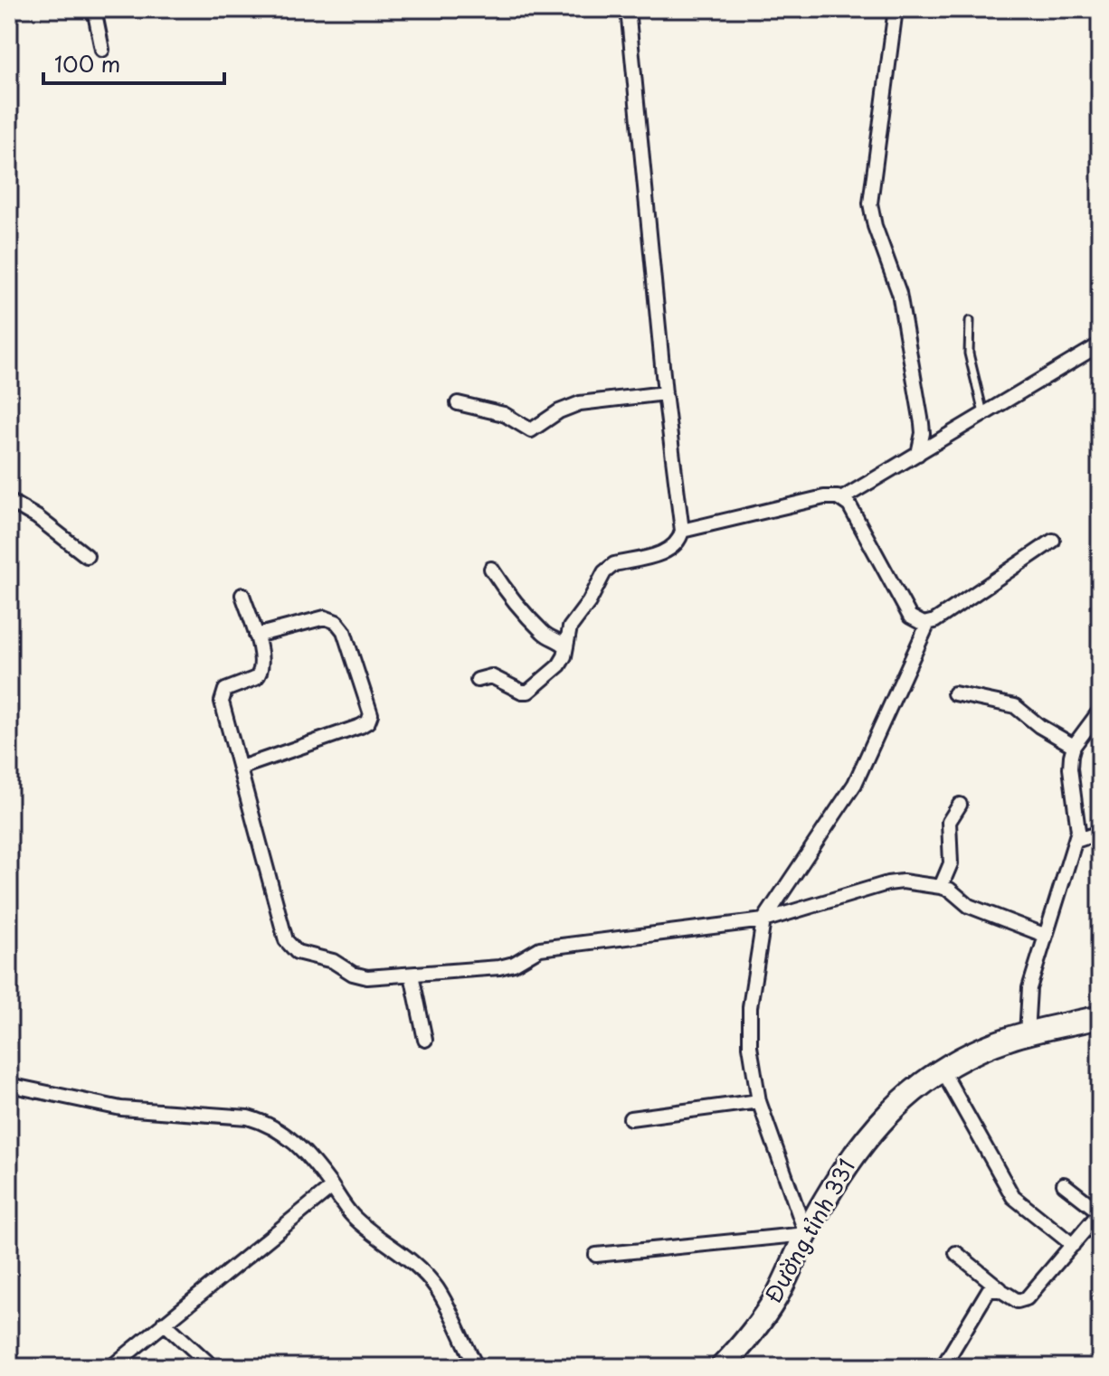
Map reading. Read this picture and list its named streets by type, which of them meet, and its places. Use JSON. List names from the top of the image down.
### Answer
{
  "streets": {
    "main road": ["Đường tỉnh 331"]
  },
  "scale_bar": "100 m"
}
